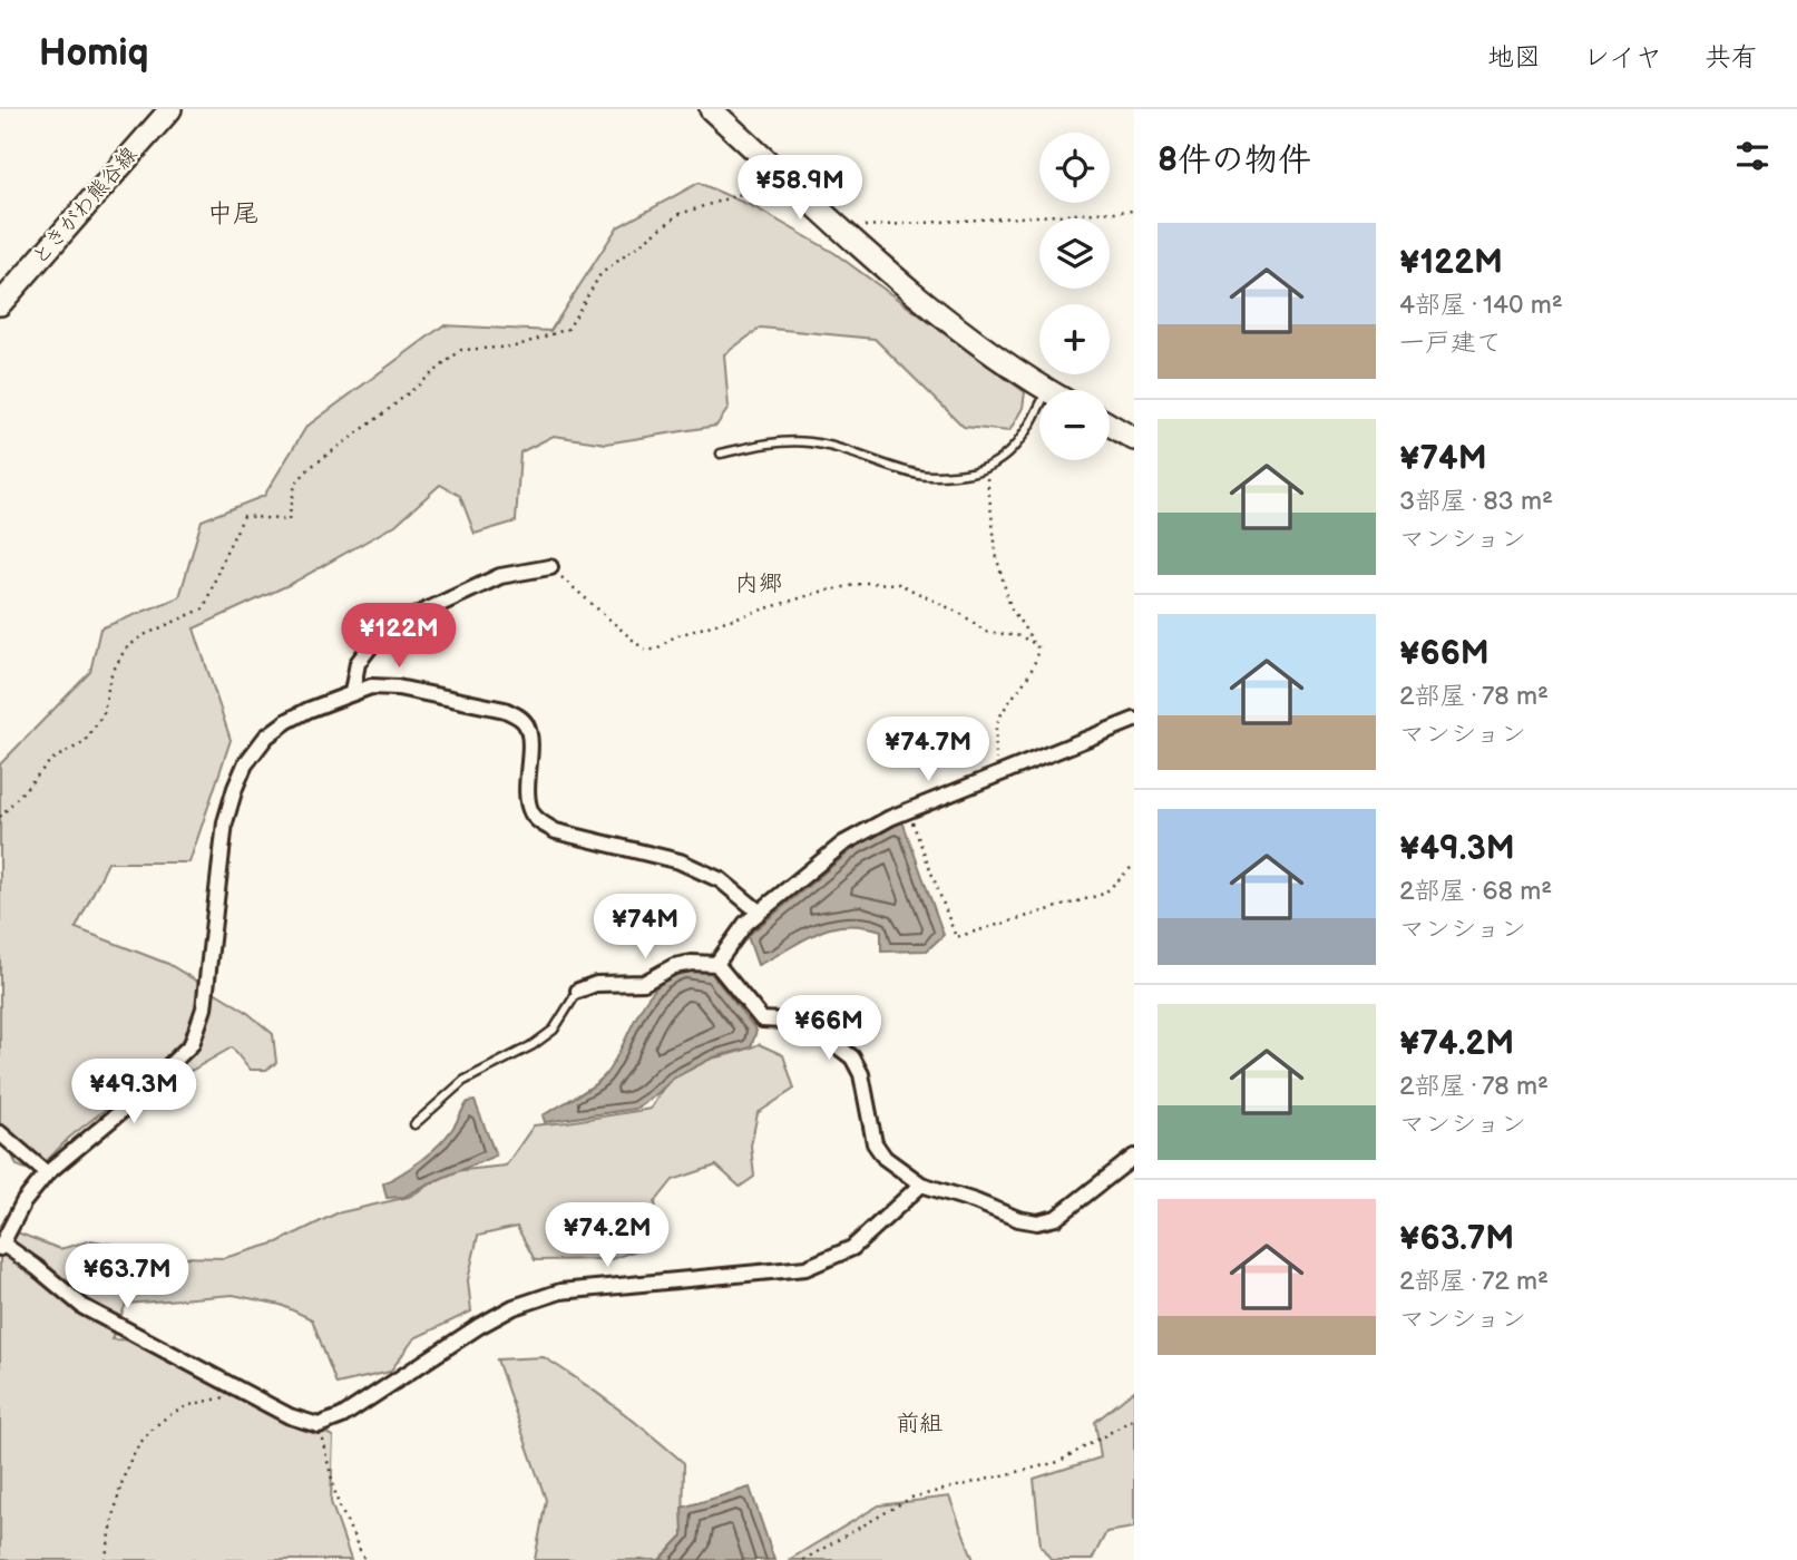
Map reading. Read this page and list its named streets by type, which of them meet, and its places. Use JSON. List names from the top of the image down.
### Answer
{
  "streets": {
    "street": ["ときがわ熊谷線"]
  },
  "districts": ["中尾", "内郷", "前組"],
  "page": {
    "header": "Homiq",
    "nav": ["地図", "レイヤ", "共有"],
    "heading": "8件の物件",
    "map_buttons": ["+", "−"],
    "price": [
      "¥58.9M",
      "¥122M",
      "¥74.7M",
      "¥74M",
      "¥66M",
      "¥49.3M",
      "¥74.2M",
      "¥63.7M"
    ],
    "list": [
      {
        "name": "¥122M",
        "note": "4部屋 · 140 m² · 一戸建て"
      },
      {
        "name": "¥74M",
        "note": "3部屋 · 83 m² · マンション"
      },
      {
        "name": "¥66M",
        "note": "2部屋 · 78 m² · マンション"
      },
      {
        "name": "¥49.3M",
        "note": "2部屋 · 68 m² · マンション"
      },
      {
        "name": "¥74.2M",
        "note": "2部屋 · 78 m² · マンション"
      },
      {
        "name": "¥63.7M",
        "note": "2部屋 · 72 m² · マンション"
      }
    ]
  }
}
